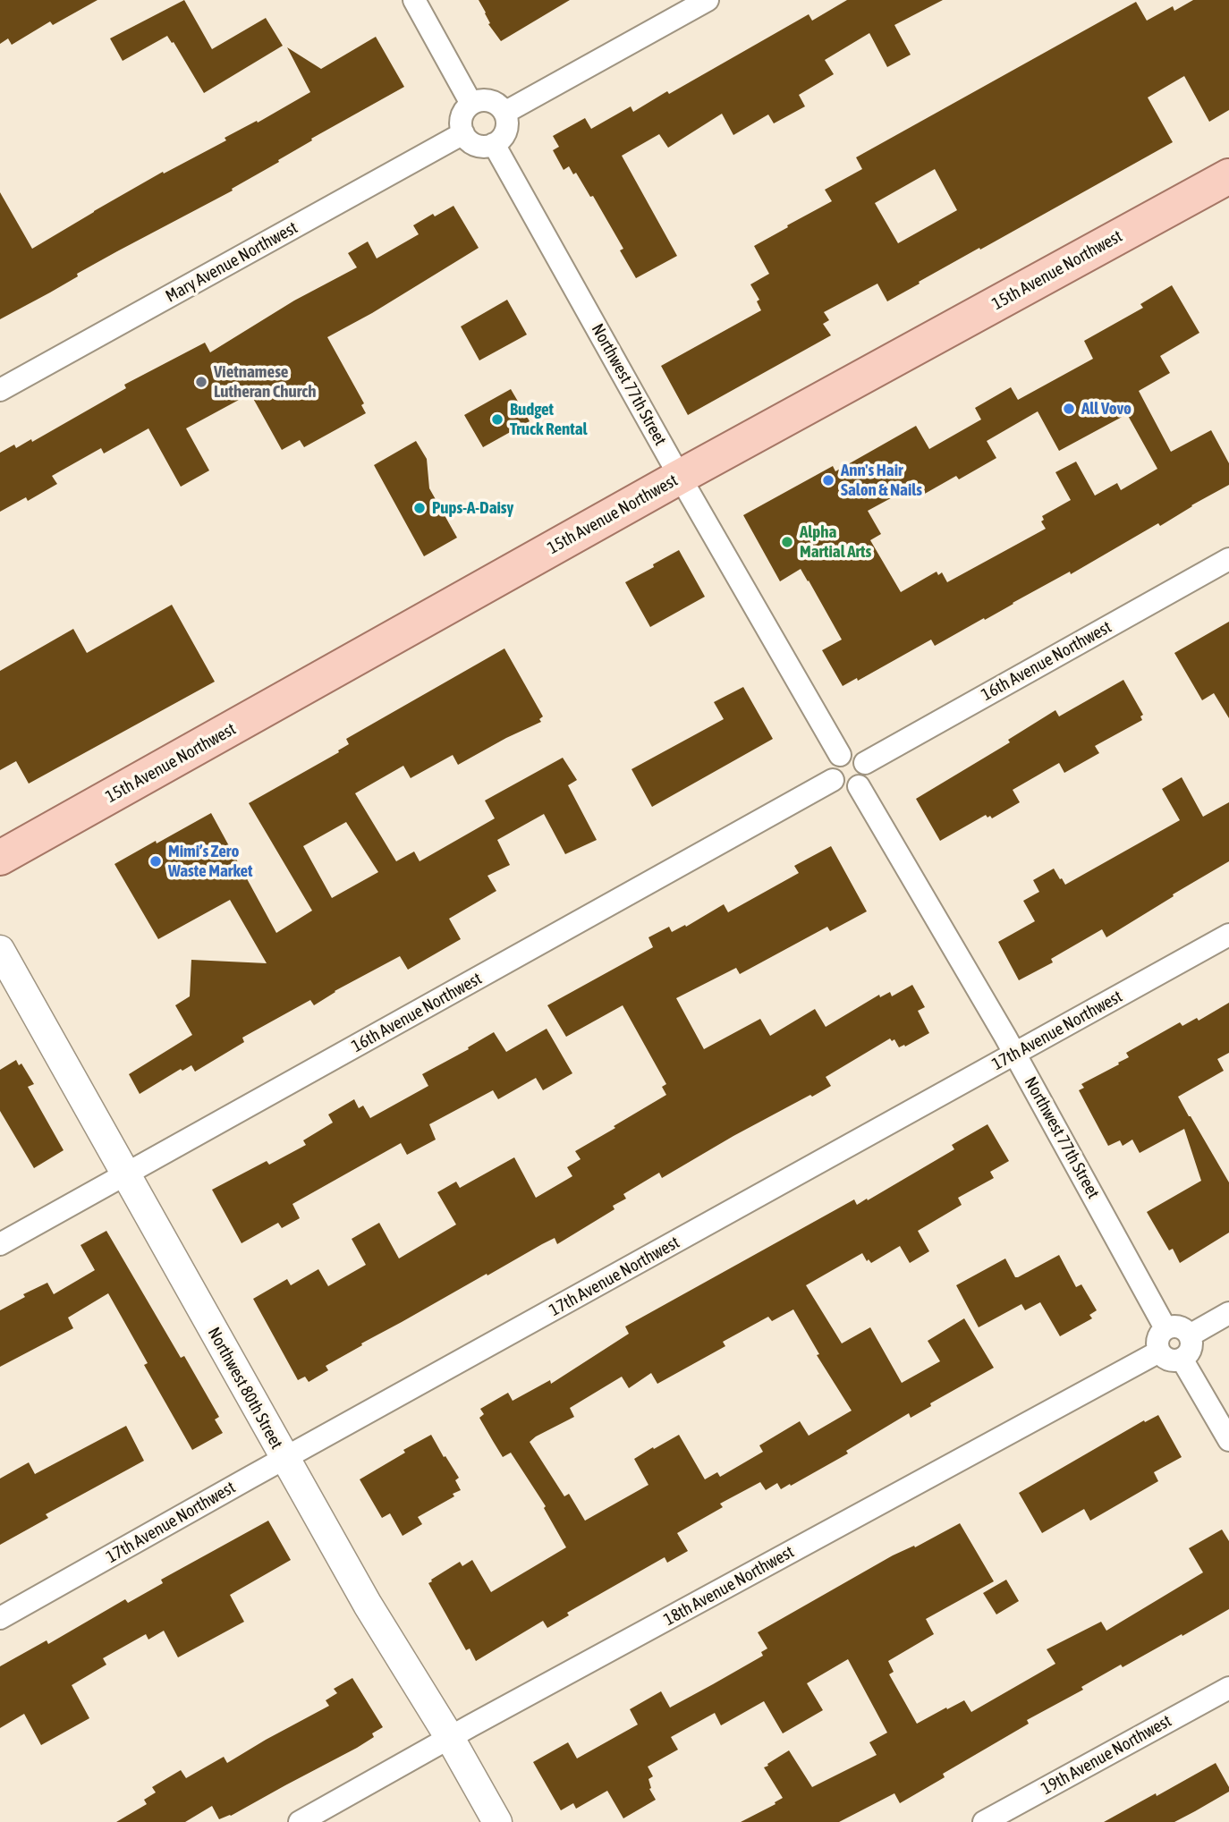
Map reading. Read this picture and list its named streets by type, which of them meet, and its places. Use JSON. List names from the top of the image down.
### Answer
{
  "streets": {
    "main road": ["15th Avenue Northwest"],
    "street": [
      "Mary Avenue Northwest",
      "Northwest 77th Street",
      "16th Avenue Northwest",
      "17th Avenue Northwest",
      "Northwest 80th Street",
      "18th Avenue Northwest",
      "19th Avenue Northwest"
    ]
  },
  "crossings": [
    ["Mary Avenue Northwest", "Northwest 77th Street"],
    ["15th Avenue Northwest", "Northwest 77th Street"],
    ["Northwest 77th Street", "16th Avenue Northwest"],
    ["Northwest 77th Street", "17th Avenue Northwest"],
    ["Northwest 77th Street", "18th Avenue Northwest"],
    ["16th Avenue Northwest", "Northwest 80th Street"],
    ["17th Avenue Northwest", "Northwest 80th Street"],
    ["Northwest 80th Street", "18th Avenue Northwest"]
  ],
  "places": [
    "Vietnamese Lutheran Church",
    "All Vovo",
    "Budget Truck Rental",
    "Ann's Hair Salon & Nails",
    "Pups-A-Daisy",
    "Alpha Martial Arts",
    "Mimi’s Zero Waste Market"
  ]
}
